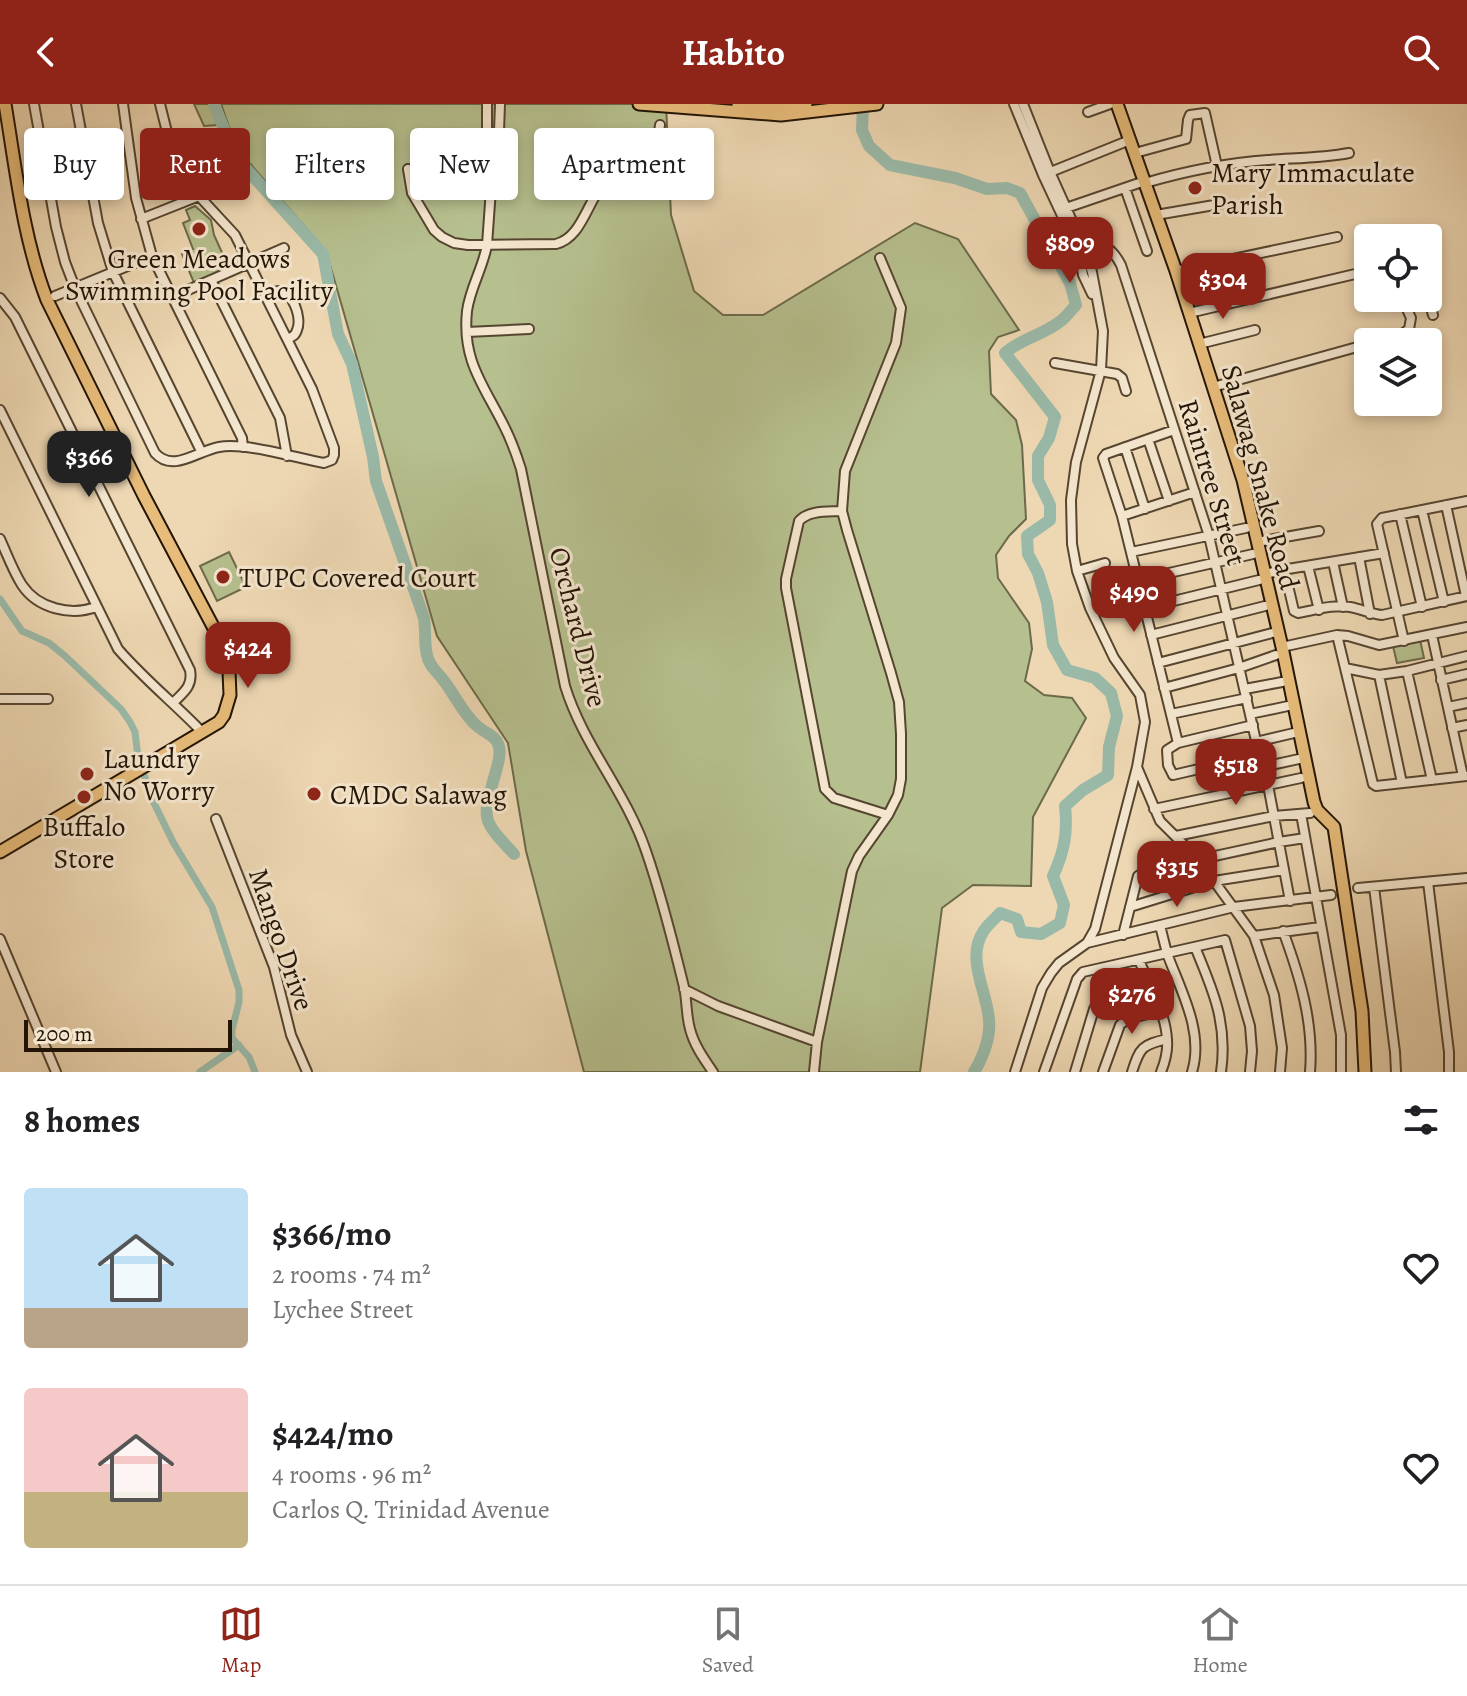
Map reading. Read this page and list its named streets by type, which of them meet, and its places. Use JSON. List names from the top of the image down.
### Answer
{
  "streets": {
    "main road": ["Salawag Snake Road"],
    "street": ["Raintree Street", "Orchard Drive", "Mango Drive"]
  },
  "places": [
    "Mary Immaculate Parish",
    "Green Meadows Swimming Pool Facility",
    "TUPC Covered Court",
    "Laundry No Worry",
    "CMDC Salawag",
    "Buffalo Store"
  ],
  "scale_bar": "200 m",
  "page": {
    "header": "Habito",
    "chip": [
      "Buy",
      "Rent",
      "Filters",
      "New",
      "Apartment"
    ],
    "price": [
      "$809",
      "$304",
      "$366",
      "$490",
      "$424",
      "$518",
      "$315",
      "$276"
    ],
    "scale": "200 m",
    "heading": "8 homes",
    "list": [
      {
        "name": "$366/mo",
        "note": "2 rooms · 74 m² · Lychee Street"
      },
      {
        "name": "$424/mo",
        "note": "4 rooms · 96 m² · Carlos Q. Trinidad Avenue"
      }
    ],
    "tabs": ["Map", "Saved", "Home"]
  }
}
